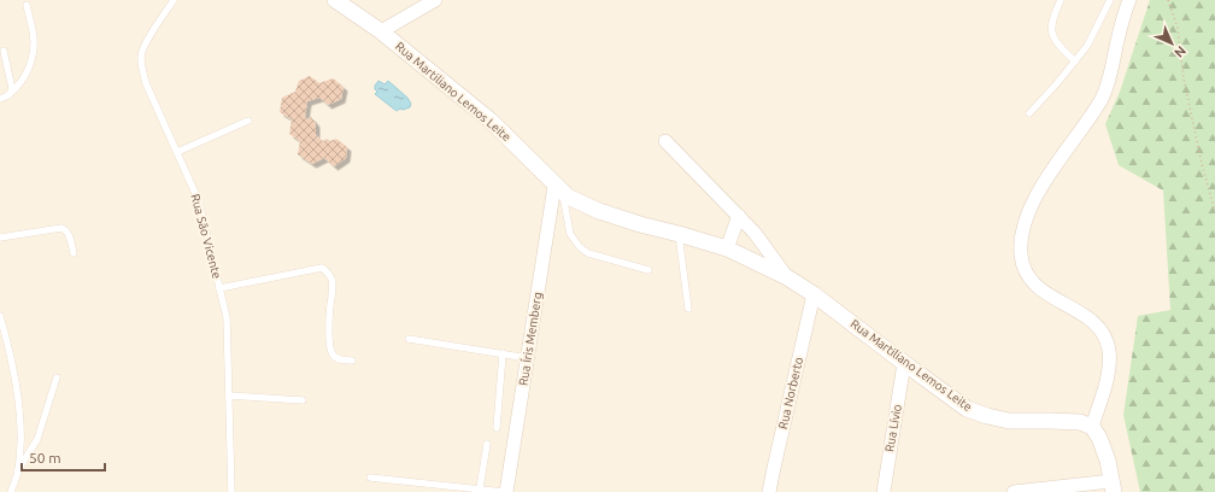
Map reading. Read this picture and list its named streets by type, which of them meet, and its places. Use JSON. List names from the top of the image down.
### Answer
{
  "streets": {
    "street": [
      "Rua Martiliano Lemos Leite",
      "Rua Íris Memberg",
      "Rua Norberto",
      "Rua Lívio"
    ],
    "lane": ["Rua São Vicente"]
  },
  "crossings": [
    ["Rua Martiliano Lemos Leite", "Rua Íris Memberg"],
    ["Rua Martiliano Lemos Leite", "Rua Norberto"],
    ["Rua Martiliano Lemos Leite", "Rua Lívio"]
  ],
  "scale_bar": "50 m",
  "north": "bottom right"
}
